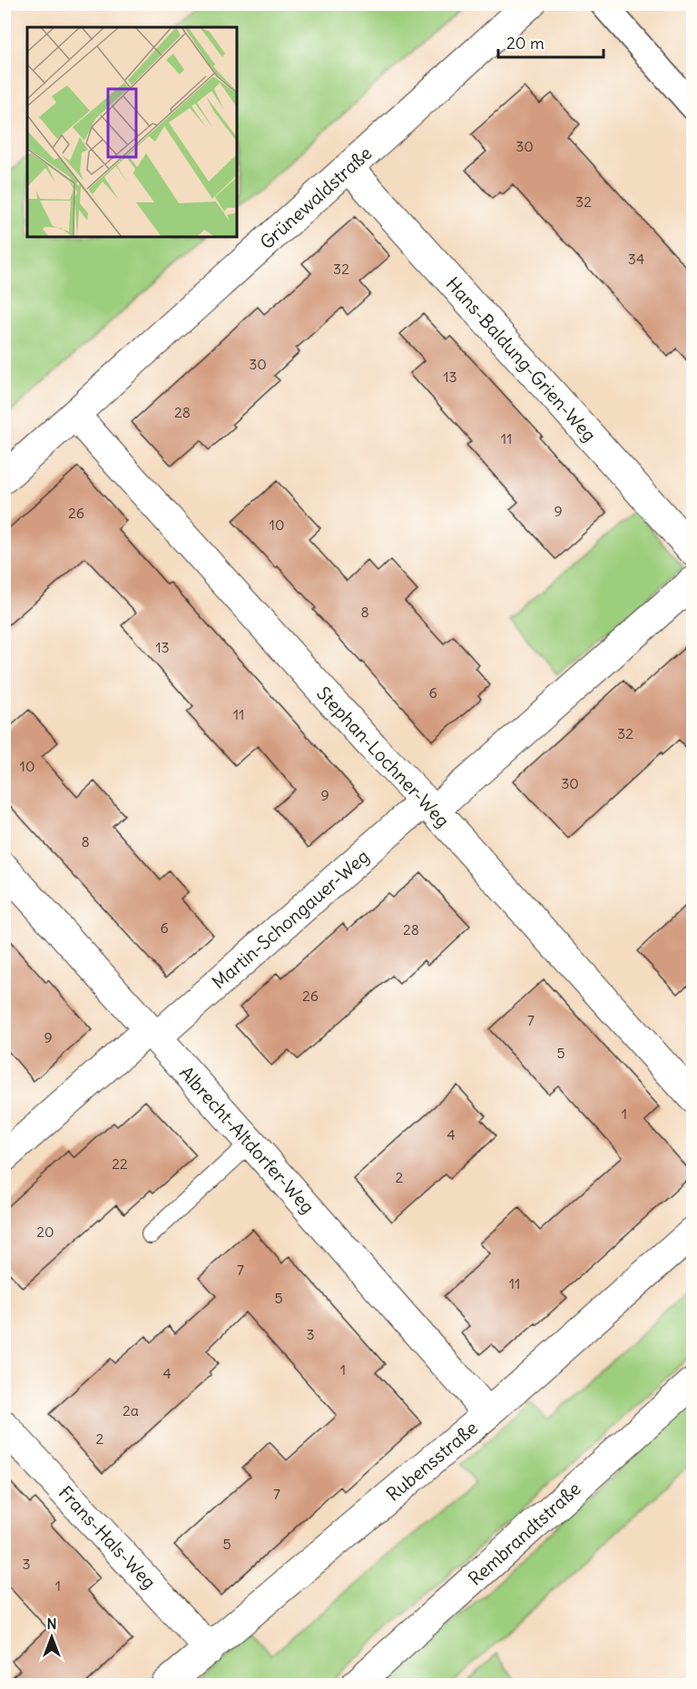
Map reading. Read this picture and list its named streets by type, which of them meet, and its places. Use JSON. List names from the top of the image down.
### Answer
{
  "streets": {
    "street": [
      "Grünewaldstraße",
      "Hans-Baldung-Grien-Weg",
      "Stephan-Lochner-Weg",
      "Martin-Schongauer-Weg",
      "Albrecht-Altdorfer-Weg",
      "Rubensstraße",
      "Rembrandtstraße",
      "Frans-Hals-Weg"
    ]
  },
  "crossings": [
    ["Grünewaldstraße", "Hans-Baldung-Grien-Weg"],
    ["Grünewaldstraße", "Stephan-Lochner-Weg"],
    ["Stephan-Lochner-Weg", "Martin-Schongauer-Weg"],
    ["Martin-Schongauer-Weg", "Albrecht-Altdorfer-Weg"],
    ["Albrecht-Altdorfer-Weg", "Rubensstraße"],
    ["Rubensstraße", "Frans-Hals-Weg"]
  ],
  "house_numbers": [
    "30",
    "32",
    "34",
    "32",
    "30",
    "13",
    "28",
    "11",
    "9",
    "26",
    "10",
    "8",
    "13",
    "6",
    "11",
    "32",
    "10",
    "30",
    "9",
    "8",
    "6",
    "28",
    "26",
    "7",
    "9",
    "5",
    "1",
    "4",
    "22",
    "2",
    "20",
    "7",
    "11",
    "5",
    "3",
    "1",
    "4",
    "2a",
    "2",
    "7",
    "5",
    "3",
    "1"
  ],
  "scale_bar": "20 m",
  "north": "top"
}
